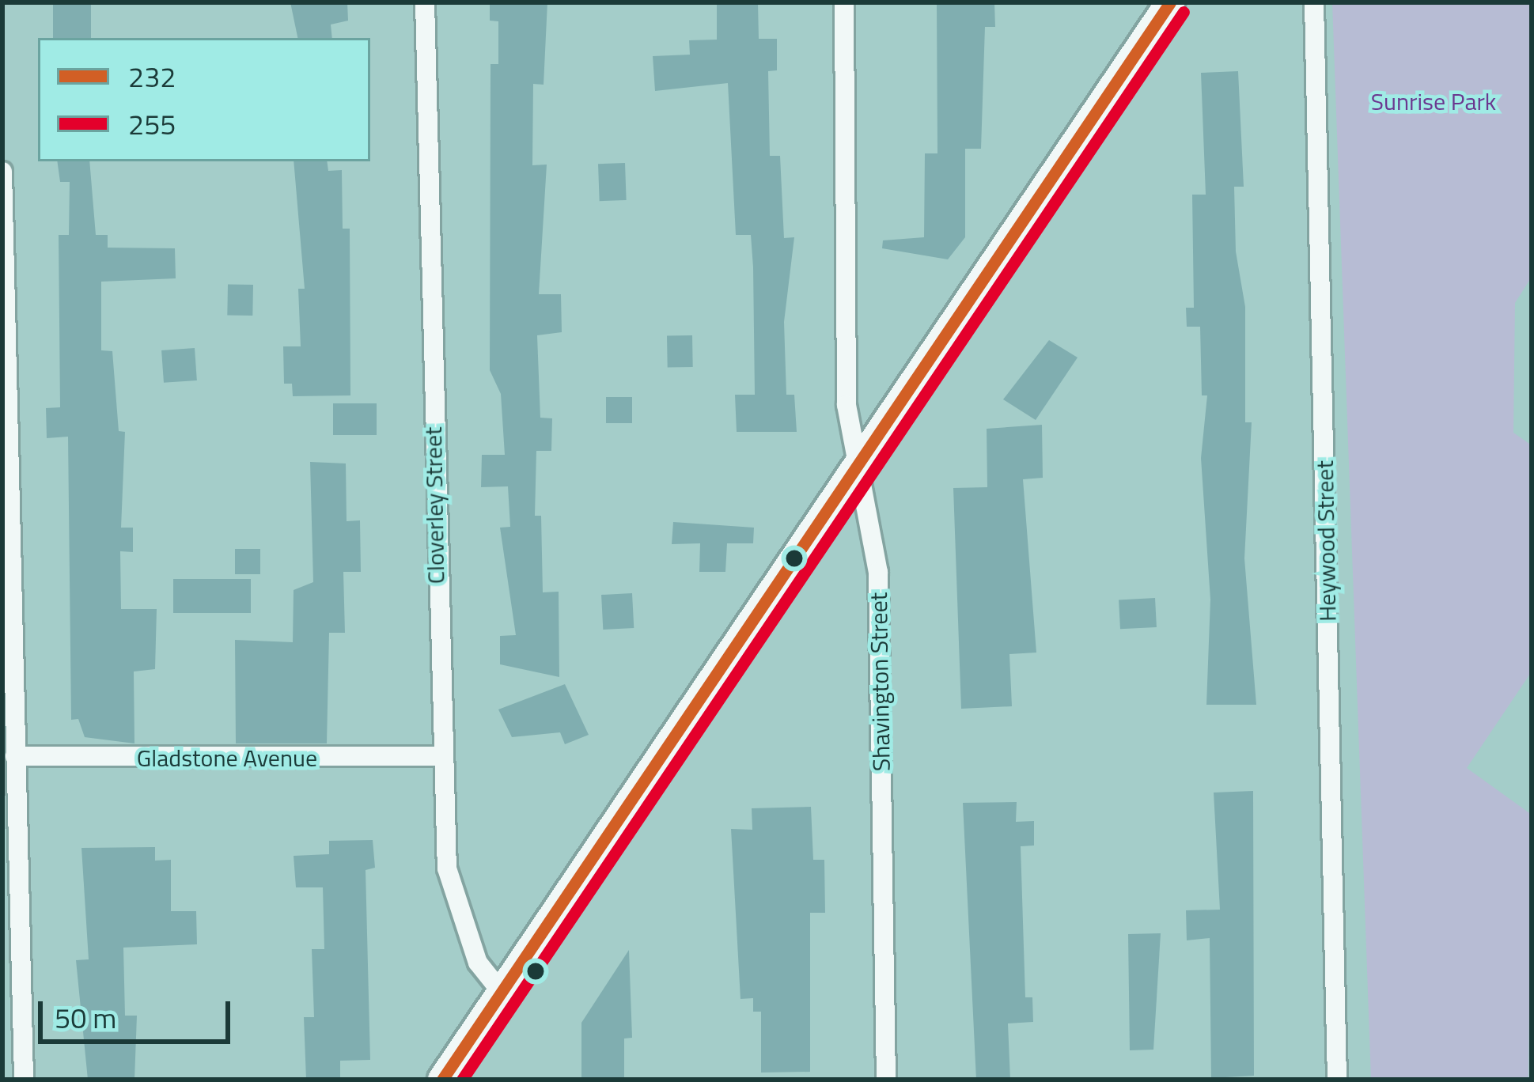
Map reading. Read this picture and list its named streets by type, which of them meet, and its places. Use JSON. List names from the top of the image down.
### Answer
{
  "streets": {
    "street": [
      "Cloverley Street",
      "Heywood Street",
      "Shavington Street",
      "Gladstone Avenue"
    ]
  },
  "crossings": [
    ["Cloverley Street", "Gladstone Avenue"]
  ],
  "parks": ["Sunrise Park"],
  "lines": ["transit line 232", "transit line 255"],
  "legend": ["232", "255"],
  "scale_bar": "50 m"
}
